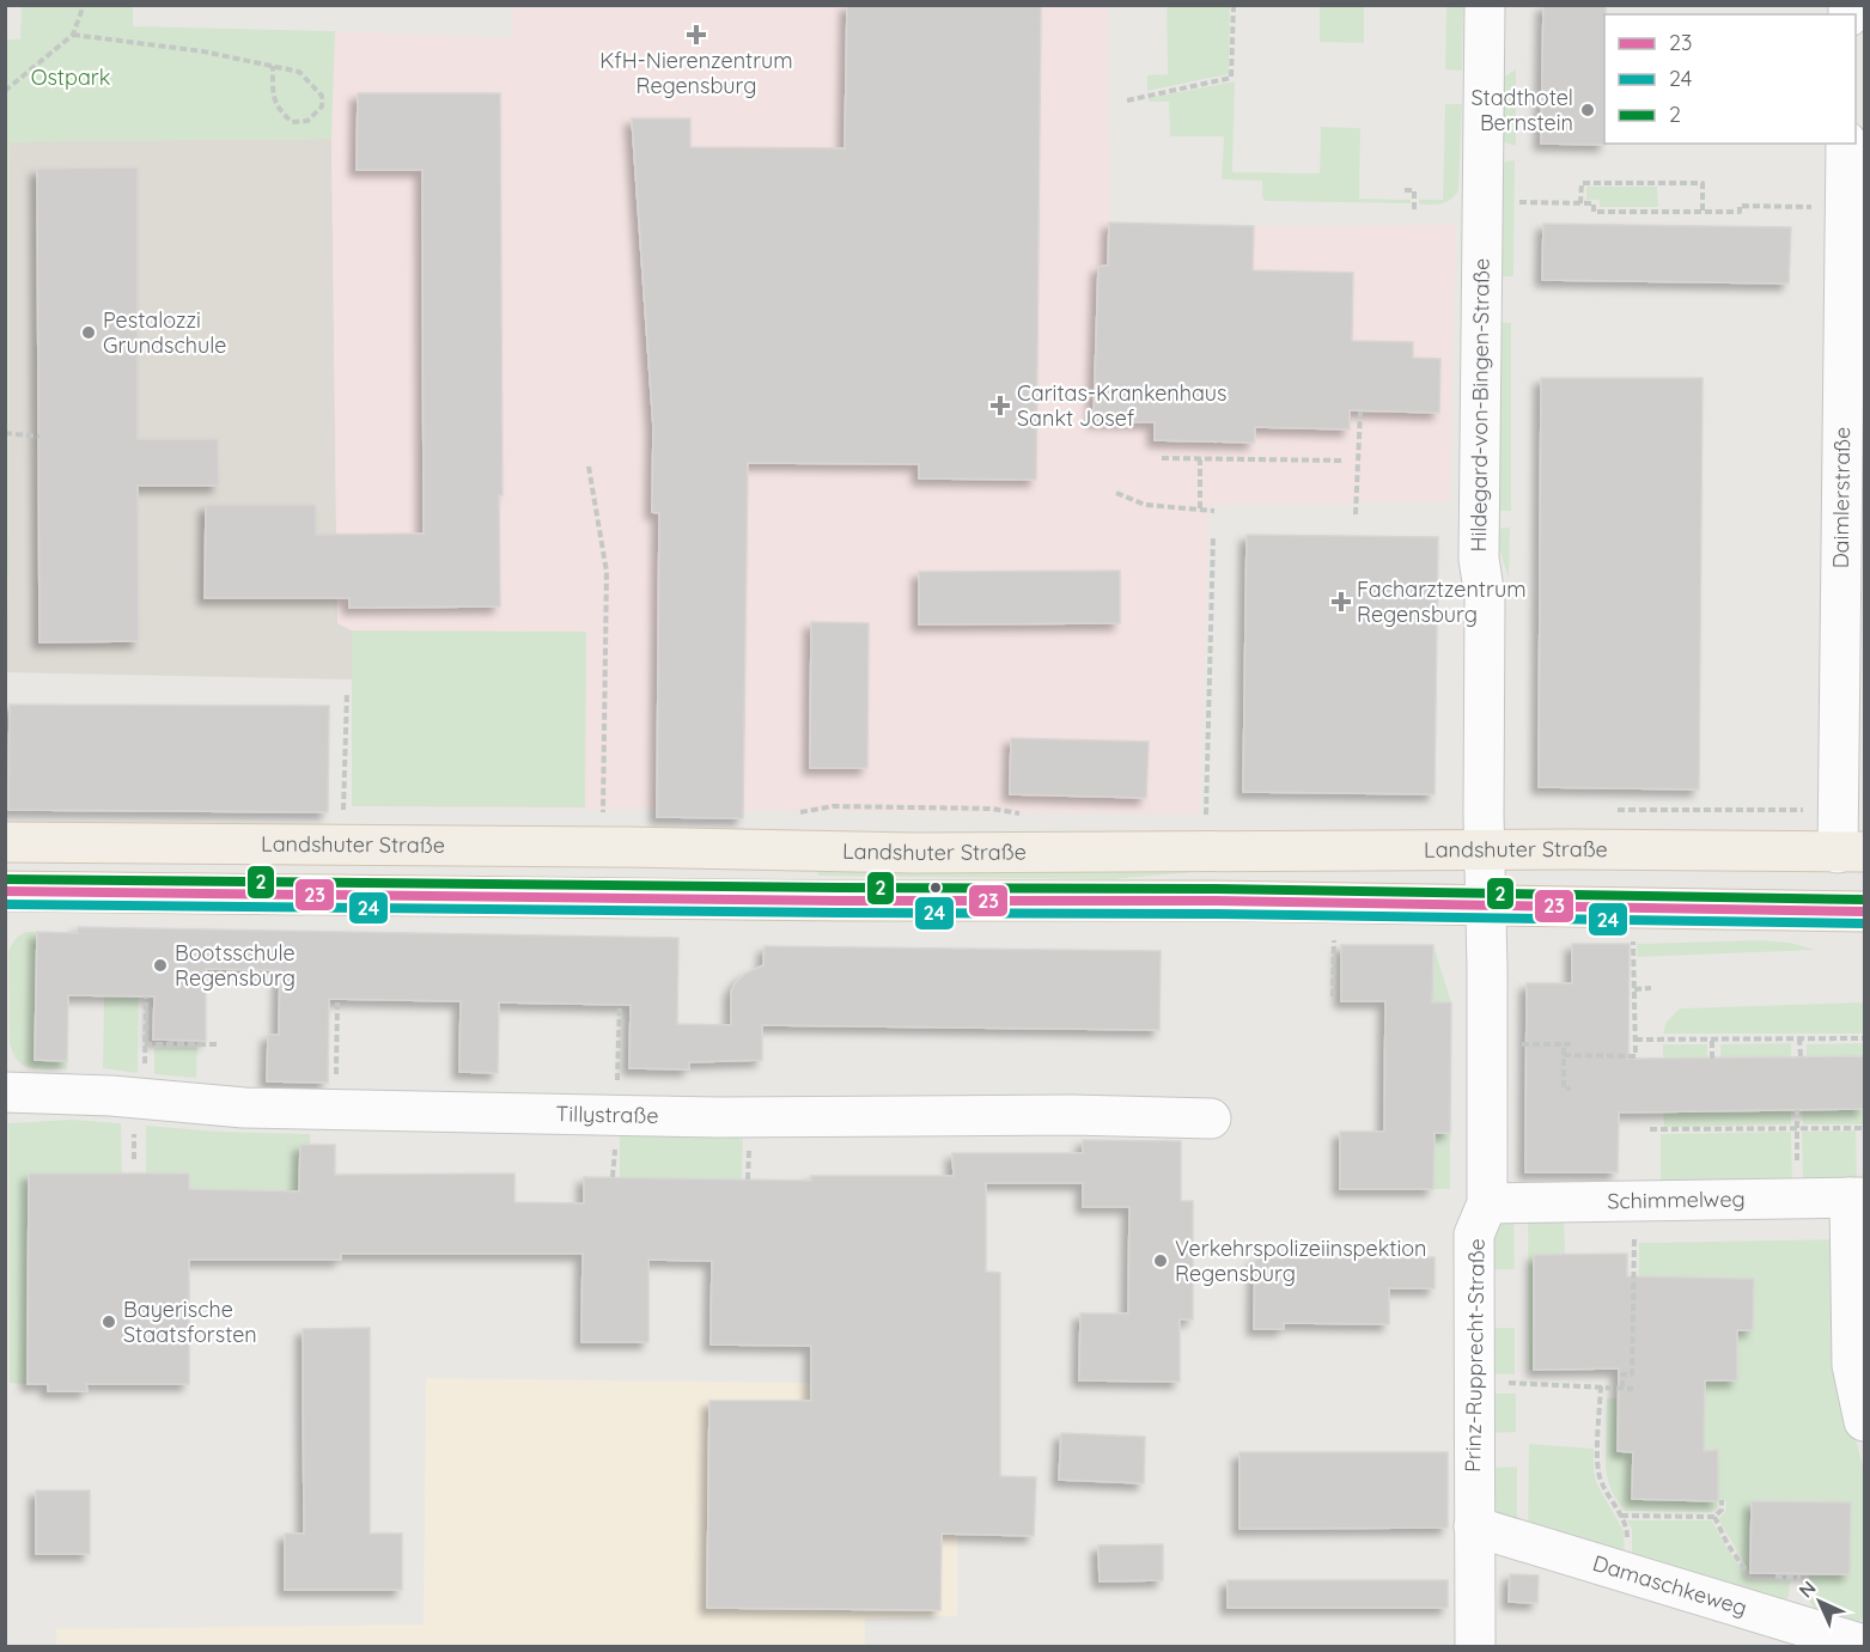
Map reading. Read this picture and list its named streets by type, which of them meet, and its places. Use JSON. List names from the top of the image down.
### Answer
{
  "streets": {
    "main road": ["Landshuter Straße"],
    "street": [
      "Hildegard-von-Bingen-Straße",
      "Daimlerstraße",
      "Tillystraße",
      "Schimmelweg",
      "Prinz-Rupprecht-Straße",
      "Damaschkeweg"
    ]
  },
  "crossings": [
    ["Hildegard-von-Bingen-Straße", "Landshuter Straße"],
    ["Hildegard-von-Bingen-Straße", "Prinz-Rupprecht-Straße"],
    ["Daimlerstraße", "Landshuter Straße"],
    ["Landshuter Straße", "Prinz-Rupprecht-Straße"],
    ["Schimmelweg", "Prinz-Rupprecht-Straße"],
    ["Prinz-Rupprecht-Straße", "Damaschkeweg"]
  ],
  "parks": ["Ostpark"],
  "places": {
    "health": ["KfH-Nierenzentrum Regensburg", "Caritas-Krankenhaus Sankt Josef", "Facharztzentrum Regensburg"],
    "other": [
      "Stadthotel Bernstein",
      "Pestalozzi Grundschule",
      "Bootsschule Regensburg",
      "Verkehrspolizeiinspektion Regensburg",
      "Bayerische Staatsforsten"
    ]
  },
  "lines": ["transit line 2", "transit line 23", "transit line 24"],
  "legend": ["23", "24", "2"],
  "north": "top left"
}
